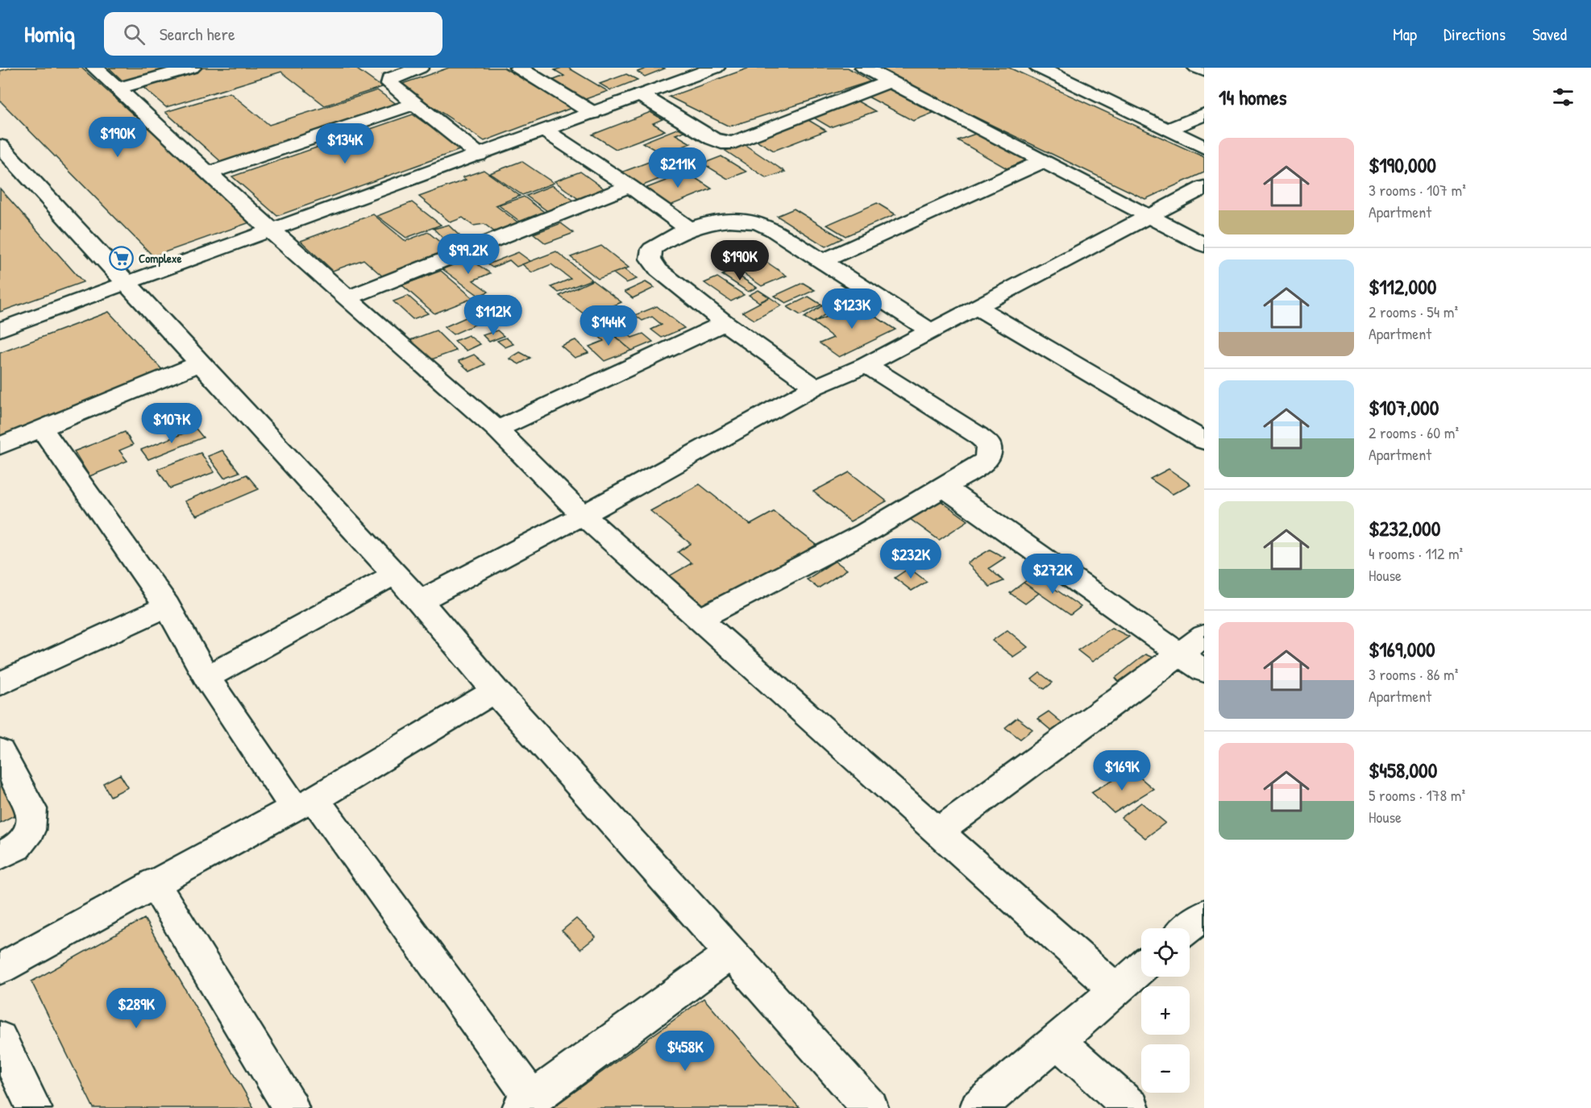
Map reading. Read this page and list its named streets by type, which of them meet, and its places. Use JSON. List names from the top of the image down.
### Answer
{
  "places": {
    "supermarket": ["Complexe"]
  },
  "page": {
    "header": "Homiq",
    "search": "Search here",
    "nav": ["Map", "Directions", "Saved"],
    "heading": "14 homes",
    "price": [
      "$190K",
      "$134K",
      "$211K",
      "$99.2K",
      "$190K",
      "$123K",
      "$112K",
      "$144K",
      "$107K",
      "$232K",
      "$272K",
      "$169K",
      "$289K",
      "$458K"
    ],
    "list": [
      {
        "name": "$190,000",
        "note": "3 rooms · 107 m² · Apartment"
      },
      {
        "name": "$112,000",
        "note": "2 rooms · 54 m² · Apartment"
      },
      {
        "name": "$107,000",
        "note": "2 rooms · 60 m² · Apartment"
      },
      {
        "name": "$232,000",
        "note": "4 rooms · 112 m² · House"
      },
      {
        "name": "$169,000",
        "note": "3 rooms · 86 m² · Apartment"
      },
      {
        "name": "$458,000",
        "note": "5 rooms · 178 m² · House"
      }
    ],
    "map_buttons": ["+", "−"]
  }
}
